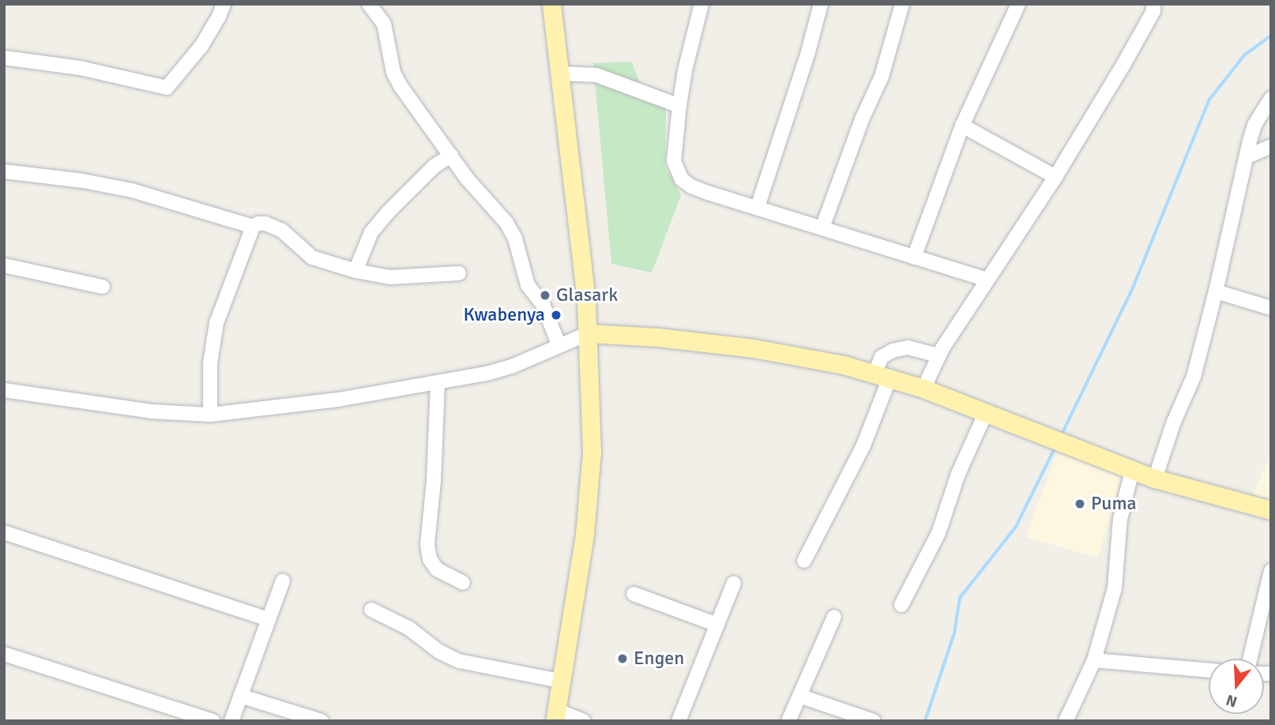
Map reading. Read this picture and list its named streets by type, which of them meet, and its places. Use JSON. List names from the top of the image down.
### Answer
{
  "places": [
    "Glasark",
    "Kwabenya",
    "Puma",
    "Engen"
  ],
  "north": "bottom"
}
